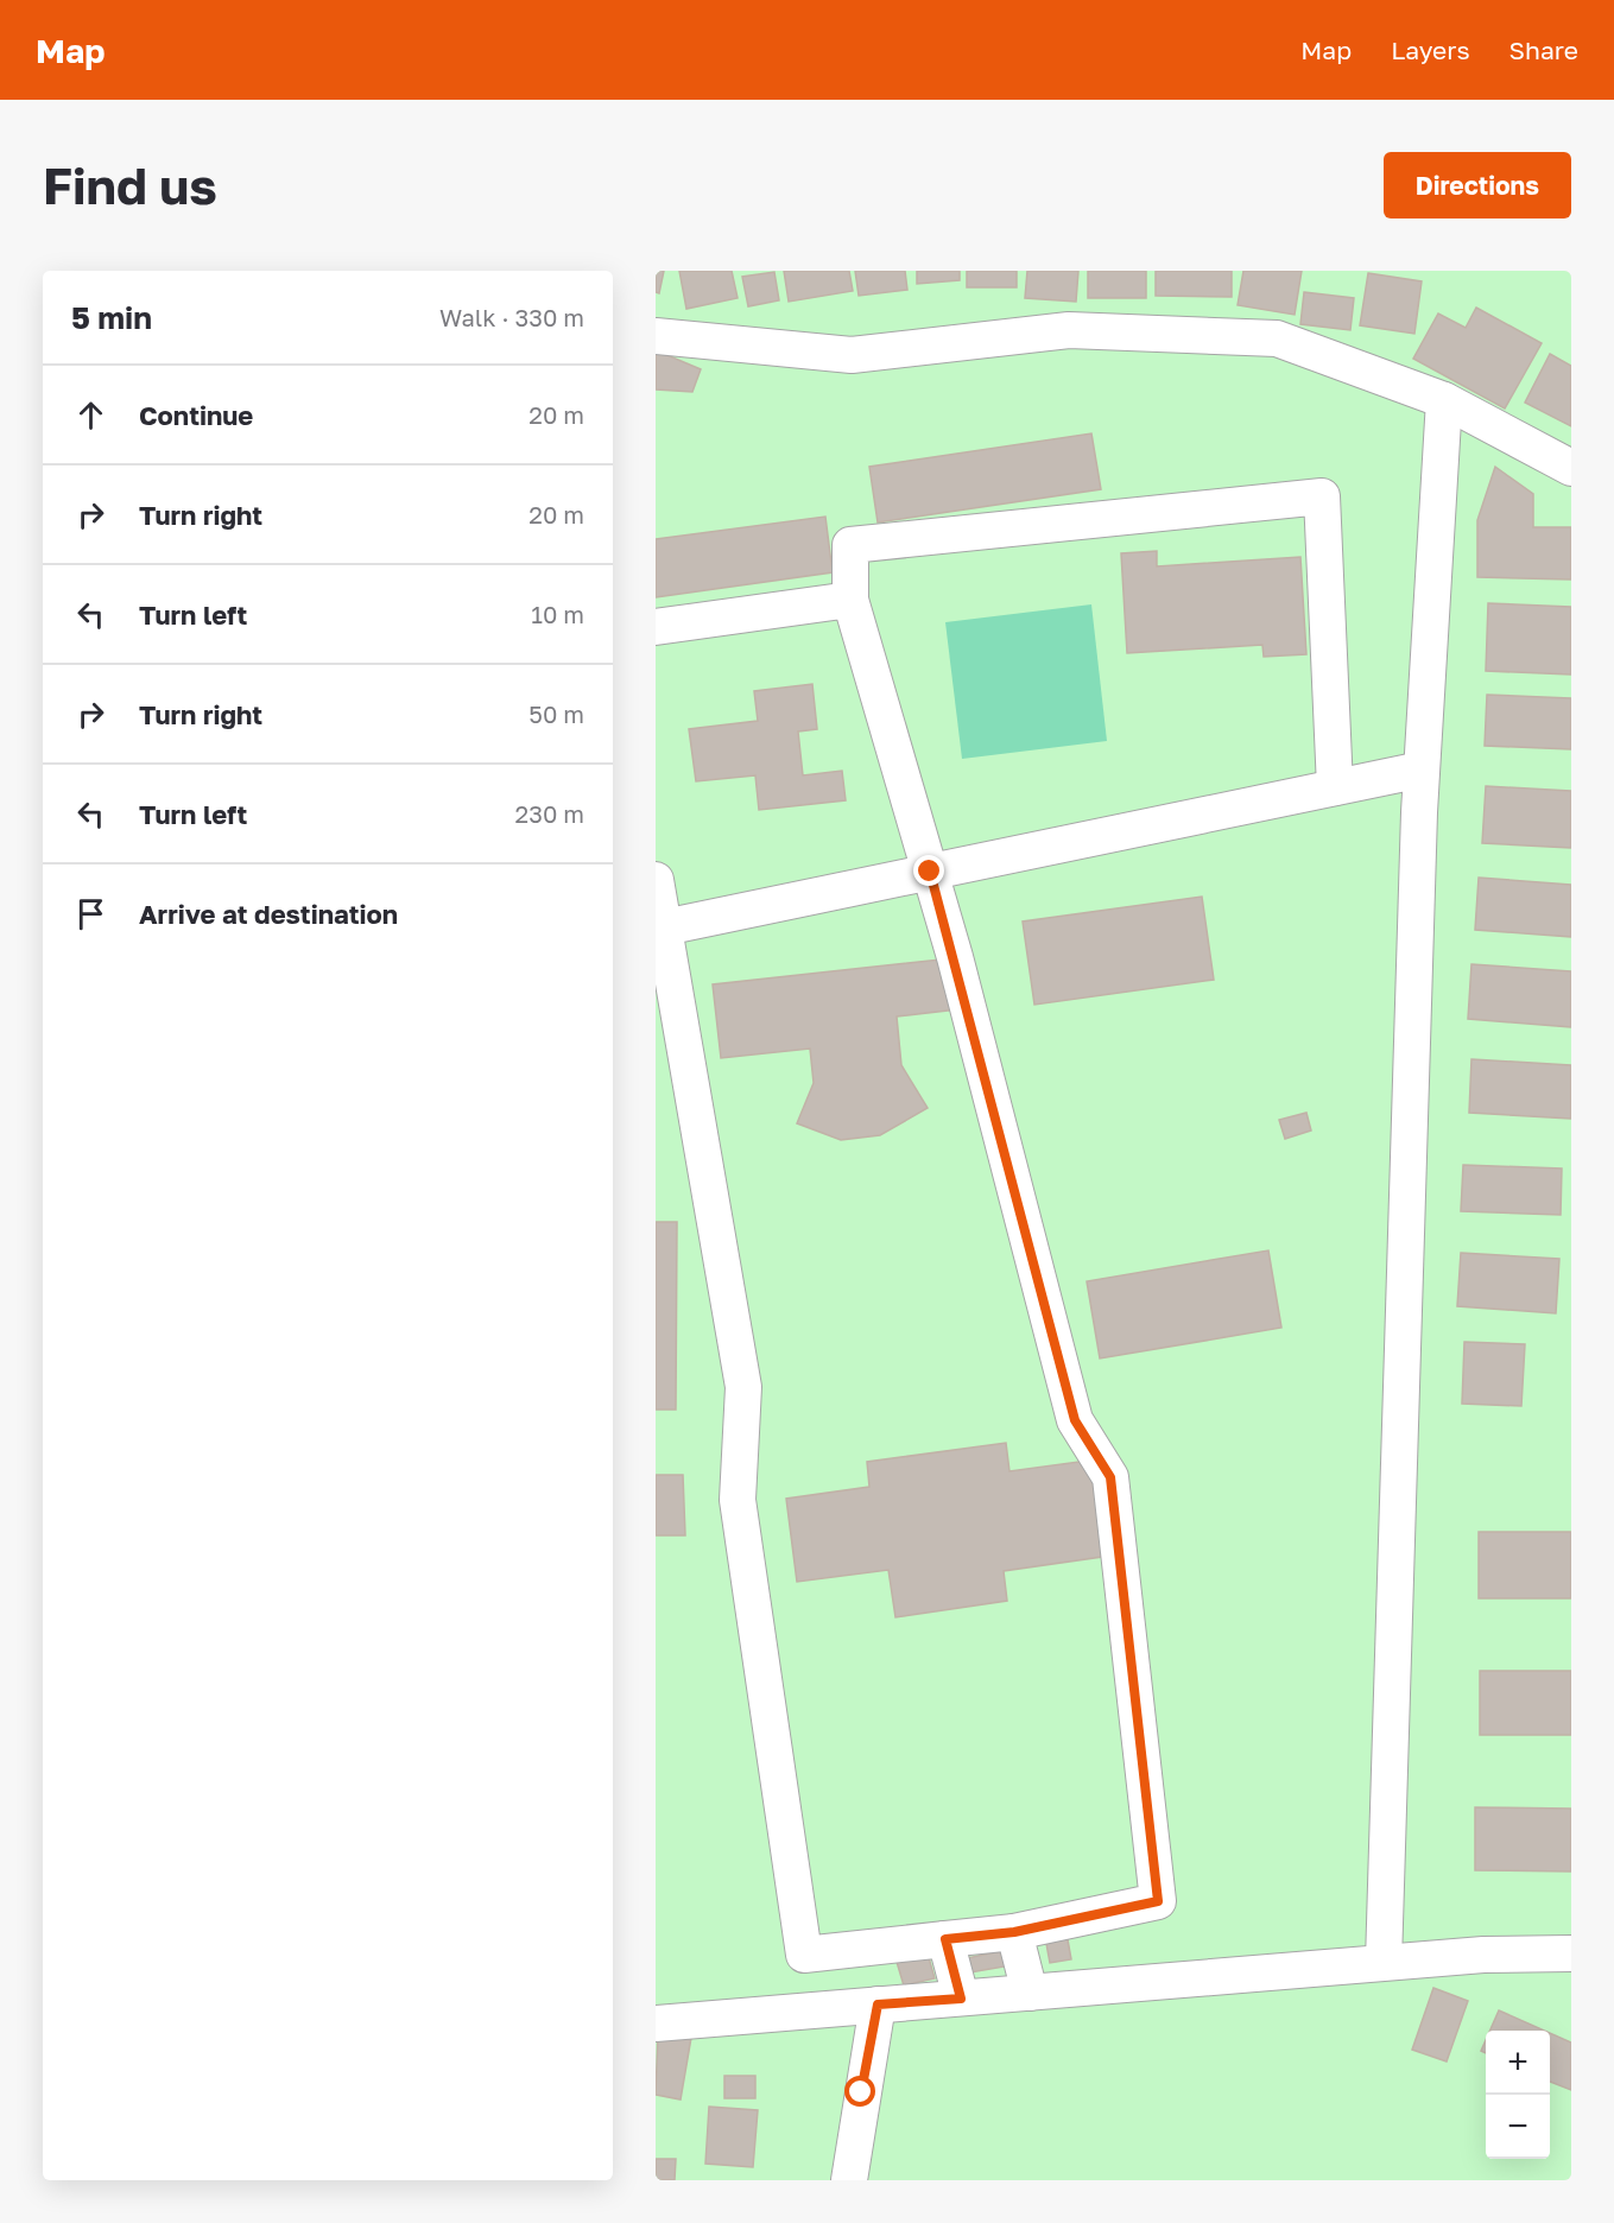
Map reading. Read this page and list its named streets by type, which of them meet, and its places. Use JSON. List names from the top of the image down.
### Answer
{
  "page": {
    "header": "Map",
    "nav": ["Map", "Layers", "Share"],
    "buttons": "Directions",
    "title": "Find us",
    "heading": ["5 min", "Walk · 330 m"],
    "list": [
      ["Continue", "20 m"],
      ["Turn right", "20 m"],
      ["Turn left", "10 m"],
      ["Turn right", "50 m"],
      ["Turn left", "230 m"],
      "Arrive at destination"
    ],
    "map_buttons": ["+", "−"]
  }
}
